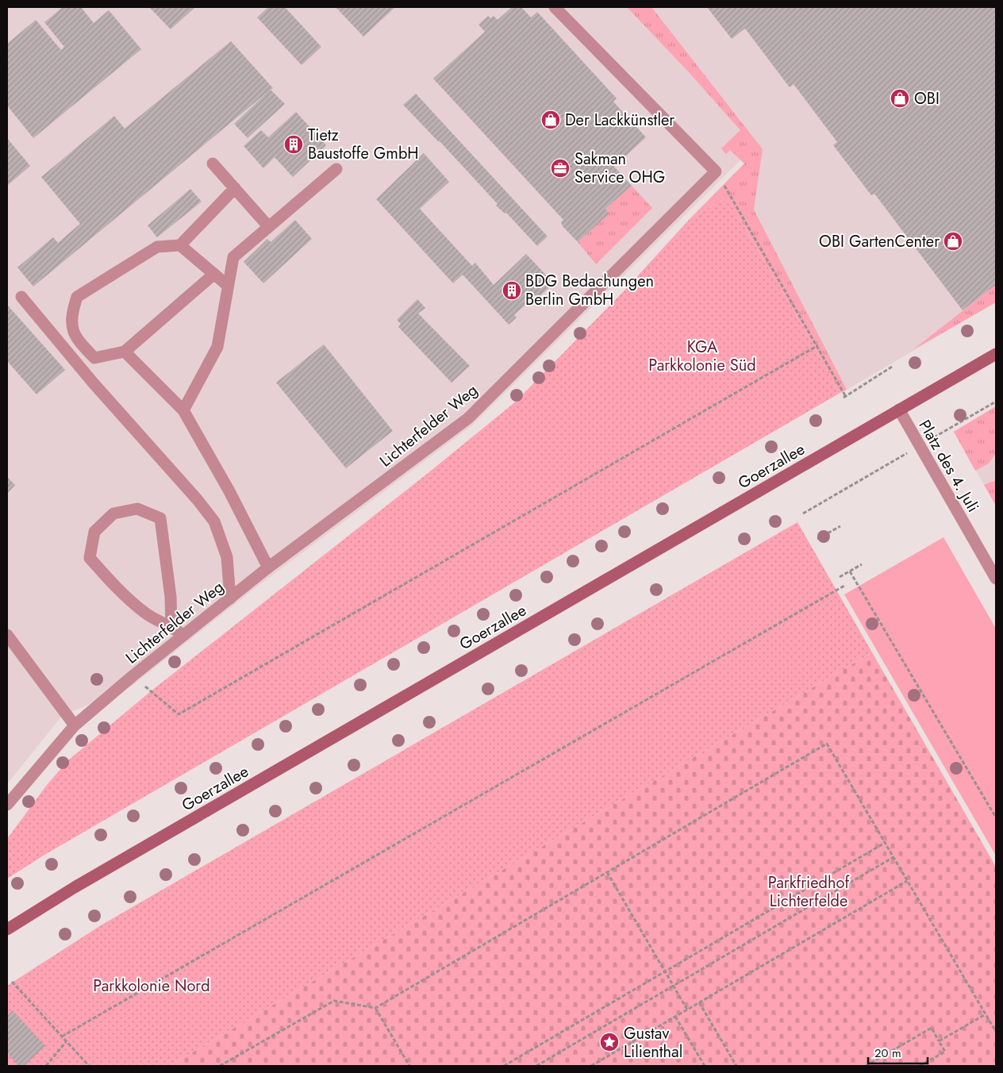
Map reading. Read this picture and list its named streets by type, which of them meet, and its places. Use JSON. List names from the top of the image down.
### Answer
{
  "streets": {
    "main road": ["Goerzallee"],
    "street": ["Lichterfelder Weg", "Platz des 4. Juli"]
  },
  "crossings": [
    ["Goerzallee", "Platz des 4. Juli"]
  ],
  "parks": ["KGA Parkkolonie Süd", "Parkfriedhof Lichterfelde", "Parkkolonie Nord"],
  "places": {
    "shop": ["OBI", "Der Lackkünstler", "OBI GartenCenter"],
    "building": ["Tietz Baustoffe GmbH", "BDG Bedachungen Berlin GmbH"],
    "office": ["Sakman Service OHG"],
    "place": ["Gustav Lilienthal"]
  },
  "scale_bar": "20 m"
}
